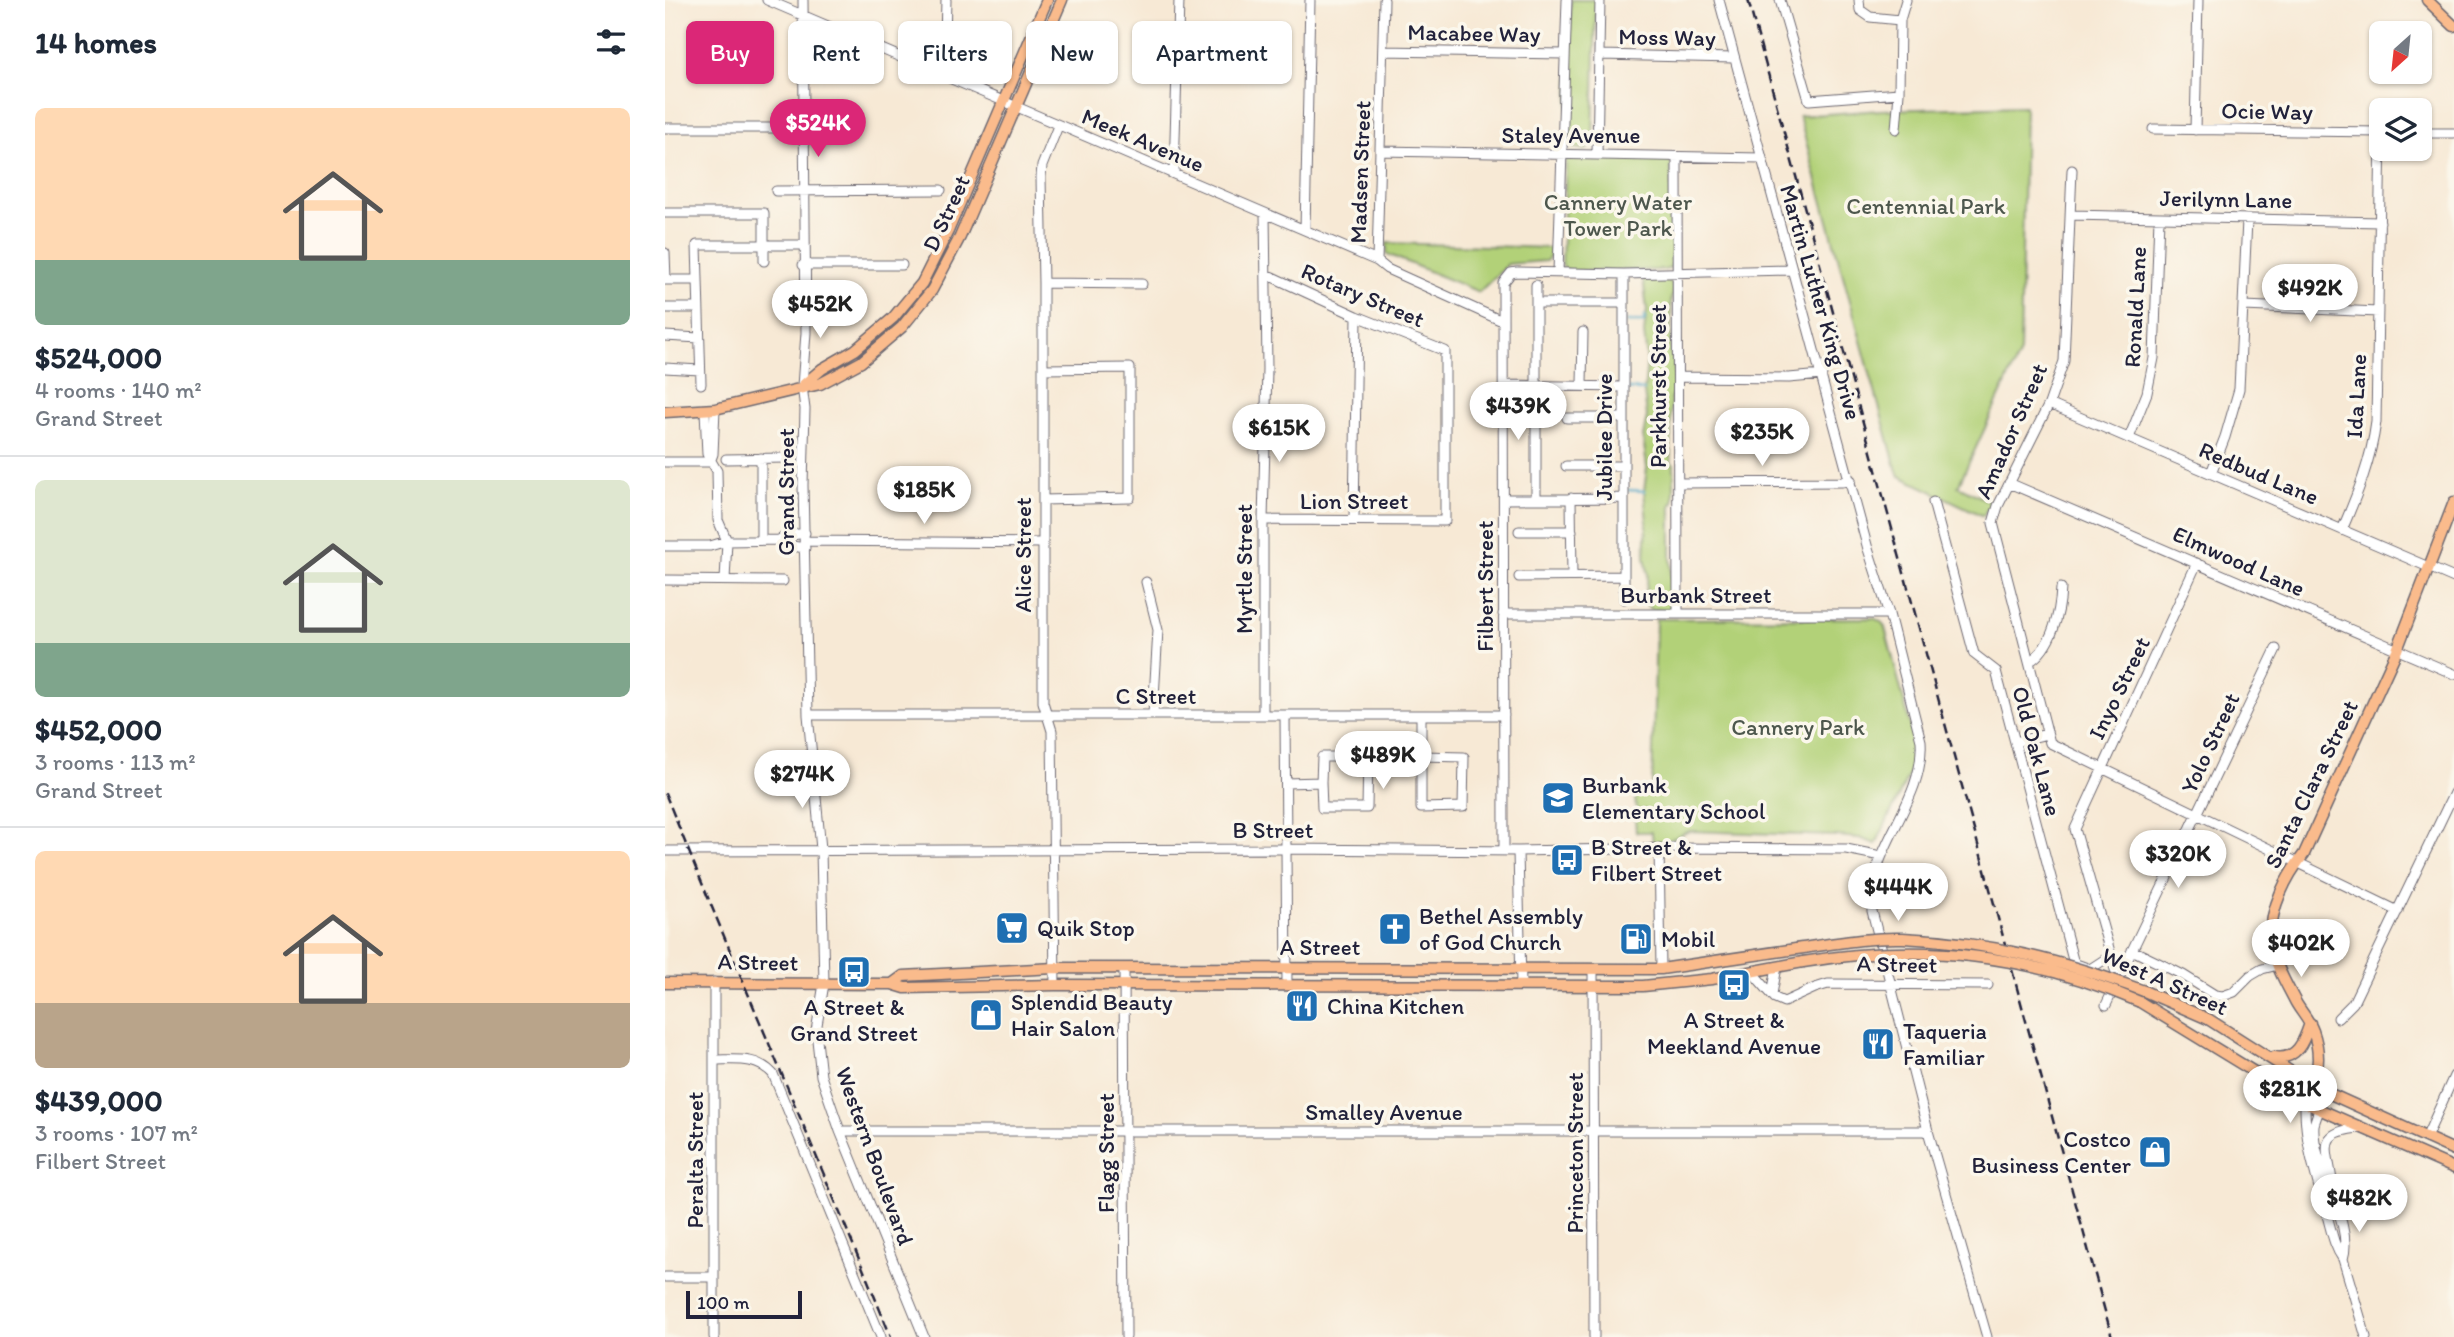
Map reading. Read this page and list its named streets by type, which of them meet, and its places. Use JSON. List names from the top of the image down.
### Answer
{
  "streets": {
    "main road": [
      "D Street",
      "Santa Clara Street",
      "A Street",
      "West A Street"
    ],
    "street": [
      "Macabee Way",
      "Moss Way",
      "Ocie Way",
      "Staley Avenue",
      "Meek Avenue",
      "Madsen Street",
      "Jerilynn Lane",
      "Rotary Street",
      "Martin Luther King Drive",
      "Ronald Lane",
      "Parkhurst Street",
      "Ida Lane",
      "Amador Street",
      "Jubilee Drive",
      "Redbud Lane",
      "Grand Street",
      "Lion Street",
      "Alice Street",
      "Elmwood Lane",
      "Myrtle Street",
      "Filbert Street",
      "Burbank Street",
      "Inyo Street",
      "C Street",
      "Yolo Street",
      "Old Oak Lane",
      "B Street",
      "Smalley Avenue",
      "Flagg Street",
      "Princeton Street",
      "Western Boulevard",
      "Peralta Street"
    ]
  },
  "crossings": [
    ["Macabee Way", "Madsen Street"],
    ["Moss Way", "Martin Luther King Drive"],
    ["Staley Avenue", "Madsen Street"],
    ["Staley Avenue", "Martin Luther King Drive"],
    ["Staley Avenue", "Parkhurst Street"],
    ["Meek Avenue", "Madsen Street"],
    ["Meek Avenue", "D Street"],
    ["Meek Avenue", "Grand Street"],
    ["Meek Avenue", "Alice Street"],
    ["Meek Avenue", "Myrtle Street"],
    ["Meek Avenue", "Filbert Street"],
    ["Jerilynn Lane", "Ronald Lane"],
    ["Jerilynn Lane", "Ida Lane"],
    ["Jerilynn Lane", "Amador Street"],
    ["D Street", "Grand Street"],
    ["Rotary Street", "Lion Street"],
    ["Rotary Street", "Myrtle Street"],
    ["Martin Luther King Drive", "Burbank Street"],
    ["Martin Luther King Drive", "B Street"],
    ["Martin Luther King Drive", "A Street"],
    ["Martin Luther King Drive", "Smalley Avenue"],
    ["Ronald Lane", "Redbud Lane"],
    ["Parkhurst Street", "Burbank Street"],
    ["Ida Lane", "Redbud Lane"],
    ["Amador Street", "Redbud Lane"],
    ["Amador Street", "Elmwood Lane"],
    ["Redbud Lane", "Santa Clara Street"],
    ["Grand Street", "C Street"],
    ["Grand Street", "B Street"],
    ["Grand Street", "A Street"],
    ["Grand Street", "Western Boulevard"],
    ["Lion Street", "Myrtle Street"],
    ["Alice Street", "C Street"],
    ["Alice Street", "B Street"],
    ["Alice Street", "A Street"],
    ["Elmwood Lane", "Inyo Street"],
    ["Elmwood Lane", "Santa Clara Street"],
    ["Myrtle Street", "C Street"],
    ["Filbert Street", "Burbank Street"],
    ["Filbert Street", "C Street"],
    ["Filbert Street", "B Street"],
    ["Yolo Street", "Old Oak Lane"],
    ["Santa Clara Street", "West A Street"],
    ["A Street", "West A Street"],
    ["A Street", "Flagg Street"],
    ["A Street", "Princeton Street"],
    ["A Street", "Western Boulevard"],
    ["A Street", "Peralta Street"],
    ["Smalley Avenue", "Flagg Street"],
    ["Smalley Avenue", "Princeton Street"],
    ["Smalley Avenue", "Western Boulevard"]
  ],
  "parks": ["Cannery Water Tower Park", "Centennial Park", "Cannery Park"],
  "places": {
    "school or university": ["Burbank Elementary School"],
    "bus stop": ["B Street & Filbert Street", "A Street & Grand Street", "A Street & Meekland Avenue"],
    "supermarket": ["Quik Stop"],
    "church": ["Bethel Assembly of God Church"],
    "fuel station": ["Mobil"],
    "restaurant": ["China Kitchen", "Taqueria Familiar"],
    "shop": ["Splendid Beauty Hair Salon", "Costco Business Center"]
  },
  "scale_bar": "100 m",
  "north": "bottom left",
  "page": {
    "heading": "14 homes",
    "chip": [
      "Buy",
      "Rent",
      "Filters",
      "New",
      "Apartment"
    ],
    "list": [
      {
        "name": "$524,000",
        "note": "4 rooms · 140 m² · Grand Street"
      },
      {
        "name": "$452,000",
        "note": "3 rooms · 113 m² · Grand Street"
      },
      {
        "name": "$439,000",
        "note": "3 rooms · 107 m² · Filbert Street"
      }
    ],
    "price": [
      "$524K",
      "$492K",
      "$452K",
      "$439K",
      "$615K",
      "$235K",
      "$185K",
      "$489K",
      "$274K",
      "$320K",
      "$444K",
      "$402K",
      "$281K",
      "$482K"
    ],
    "scale": "100 m"
  }
}
